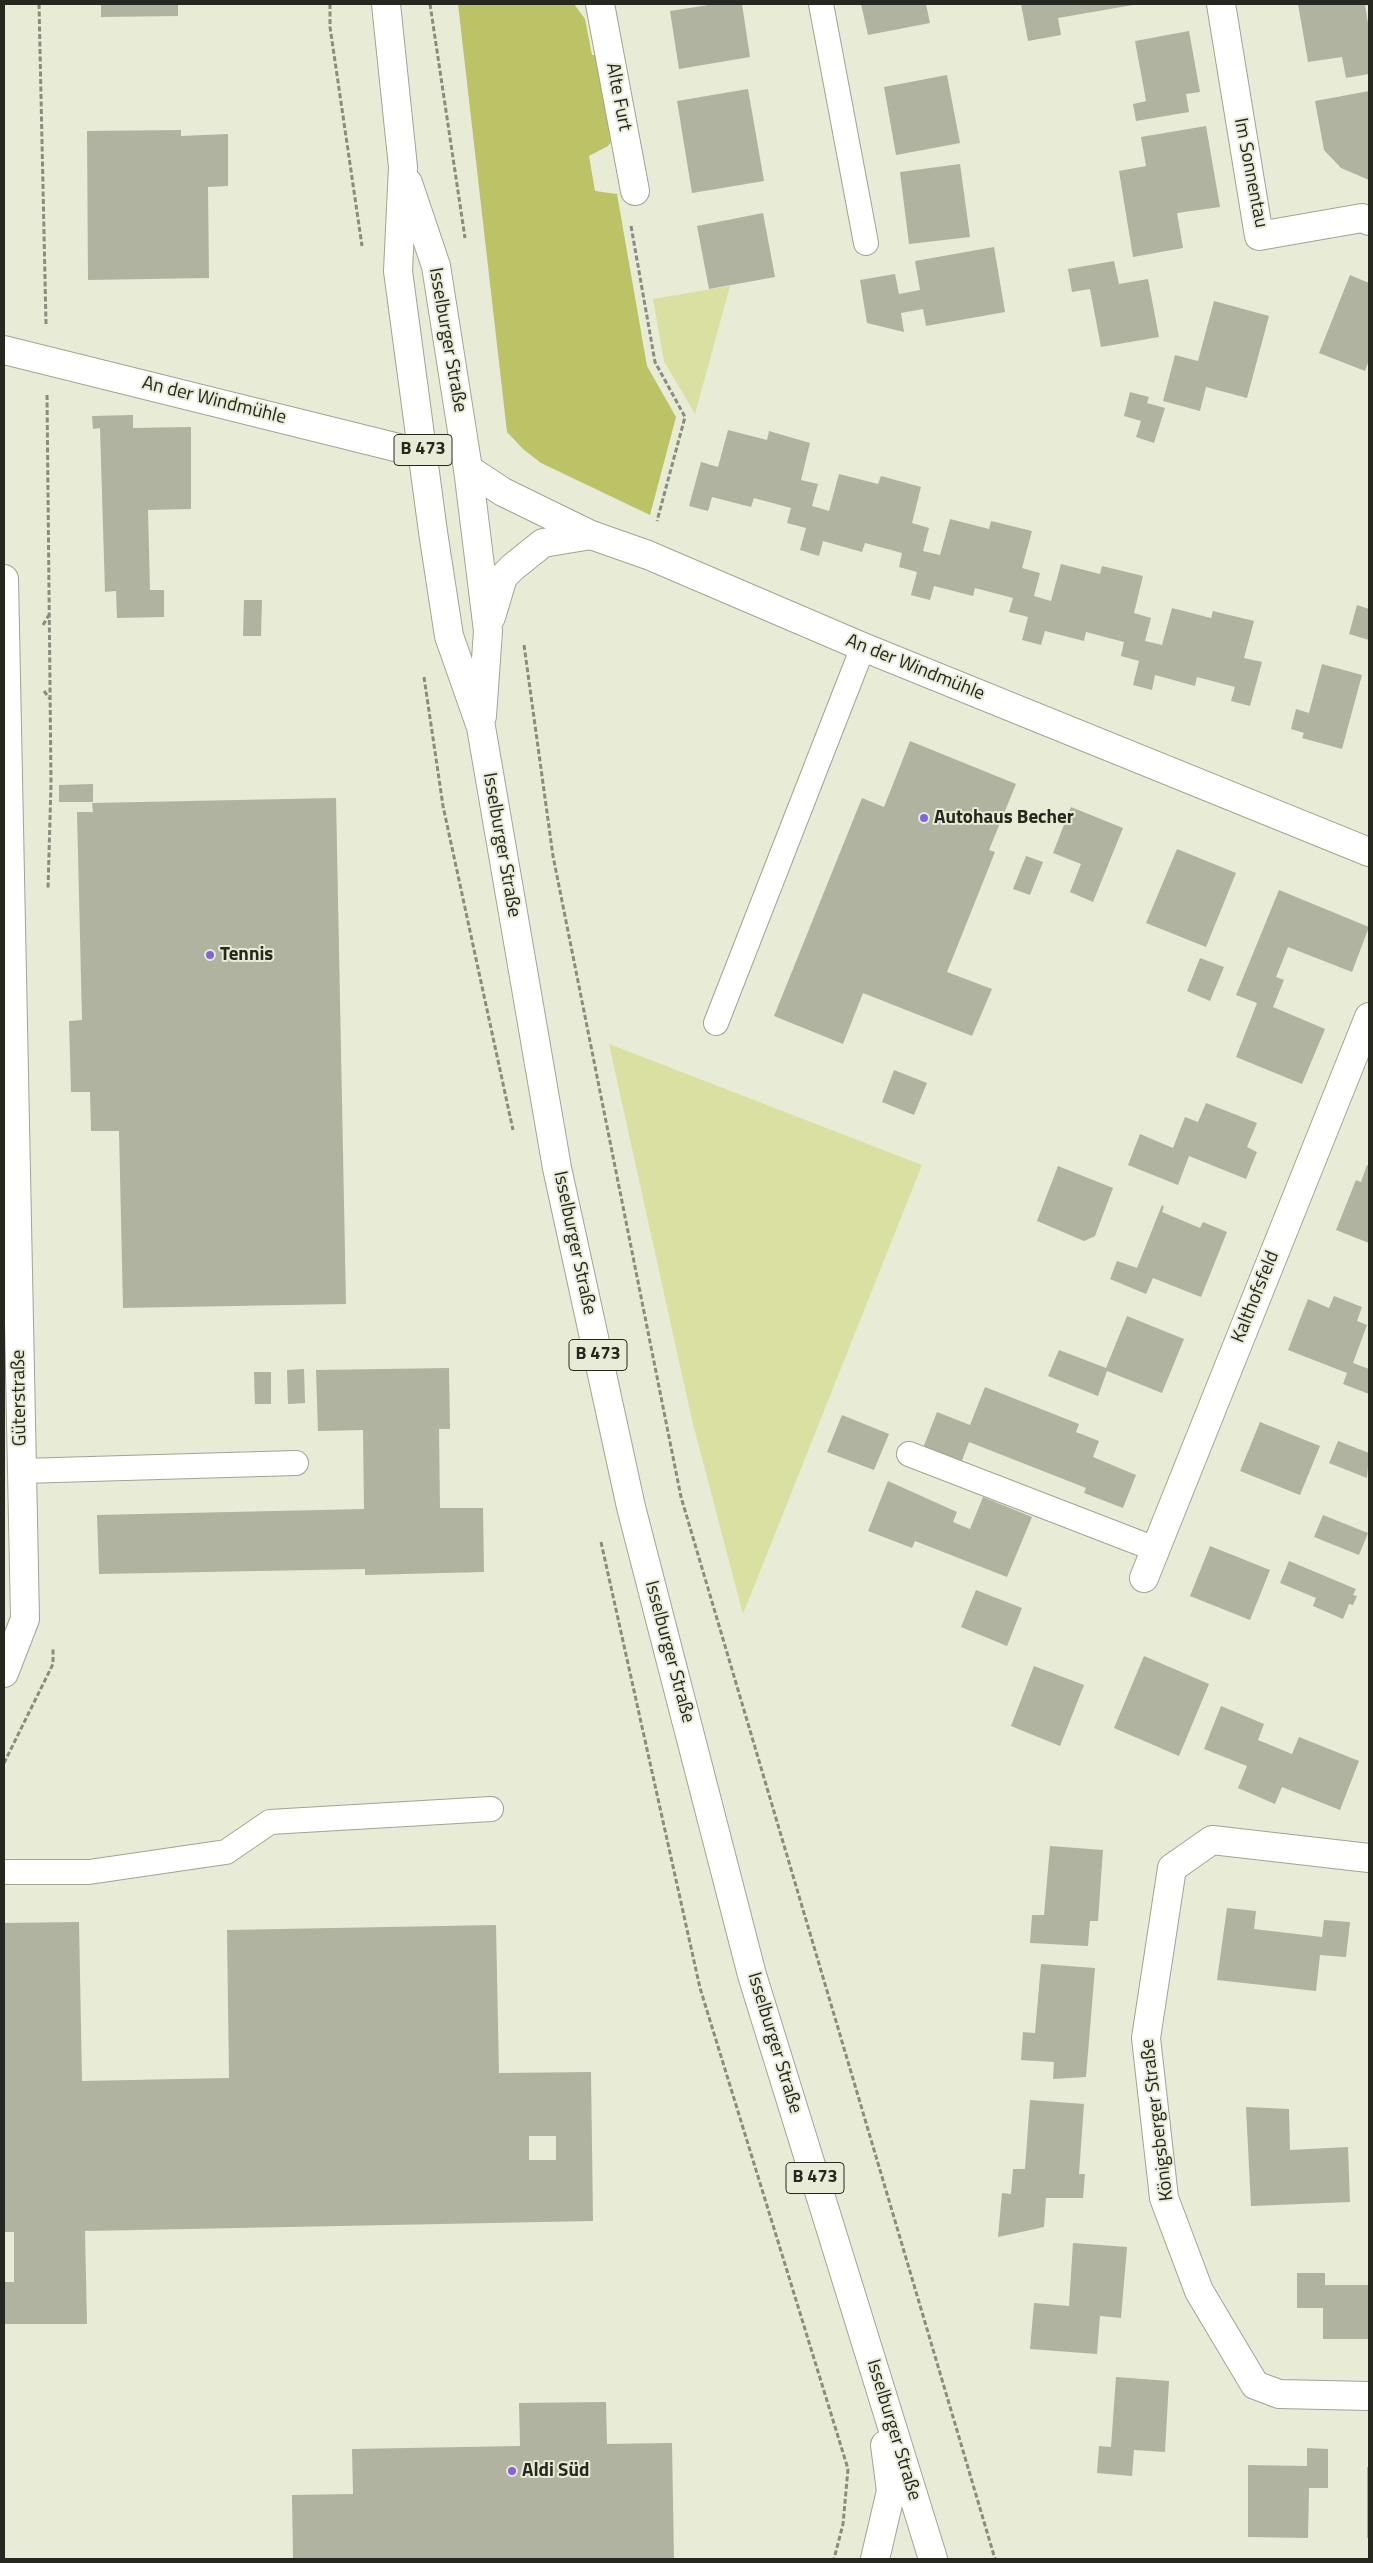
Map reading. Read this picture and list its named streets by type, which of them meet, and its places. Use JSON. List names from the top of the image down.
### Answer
{
  "streets": {
    "street": [
      "Alte Furt",
      "Im Sonnentau",
      "Isselburger Straße",
      "An der Windmühle",
      "B 473",
      "Kalthofsfeld",
      "Güterstraße",
      "Königsberger Straße"
    ]
  },
  "crossings": [
    ["Isselburger Straße", "An der Windmühle"],
    ["Isselburger Straße", "B 473"],
    ["An der Windmühle", "B 473"]
  ],
  "places": ["Autohaus Becher", "Tennis", "Aldi Süd"]
}
